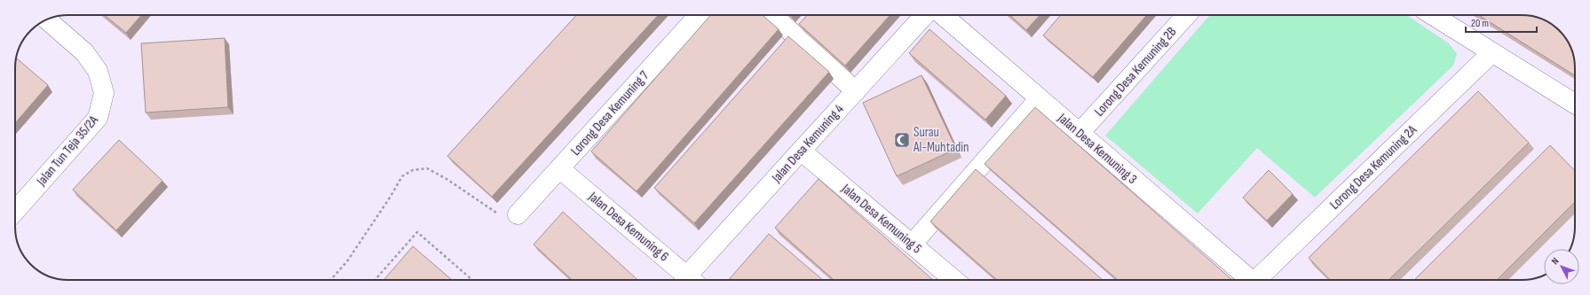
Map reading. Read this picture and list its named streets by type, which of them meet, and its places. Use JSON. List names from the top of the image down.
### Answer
{
  "streets": {
    "street": [
      "Lorong Desa Kemuning 2B",
      "Lorong Desa Kemuning 7",
      "Jalan Desa Kemuning 4",
      "Jalan Desa Kemuning 3",
      "Jalan Tun Teja 35/2A",
      "Lorong Desa Kemuning 2A",
      "Jalan Desa Kemuning 5",
      "Jalan Desa Kemuning 6"
    ]
  },
  "crossings": [
    ["Lorong Desa Kemuning 2B", "Jalan Desa Kemuning 3"],
    ["Lorong Desa Kemuning 7", "Jalan Desa Kemuning 6"],
    ["Jalan Desa Kemuning 4", "Jalan Desa Kemuning 5"]
  ],
  "places": {
    "mosque": ["Surau Al-Muhtadin"]
  },
  "scale_bar": "20 m",
  "north": "top left"
}
